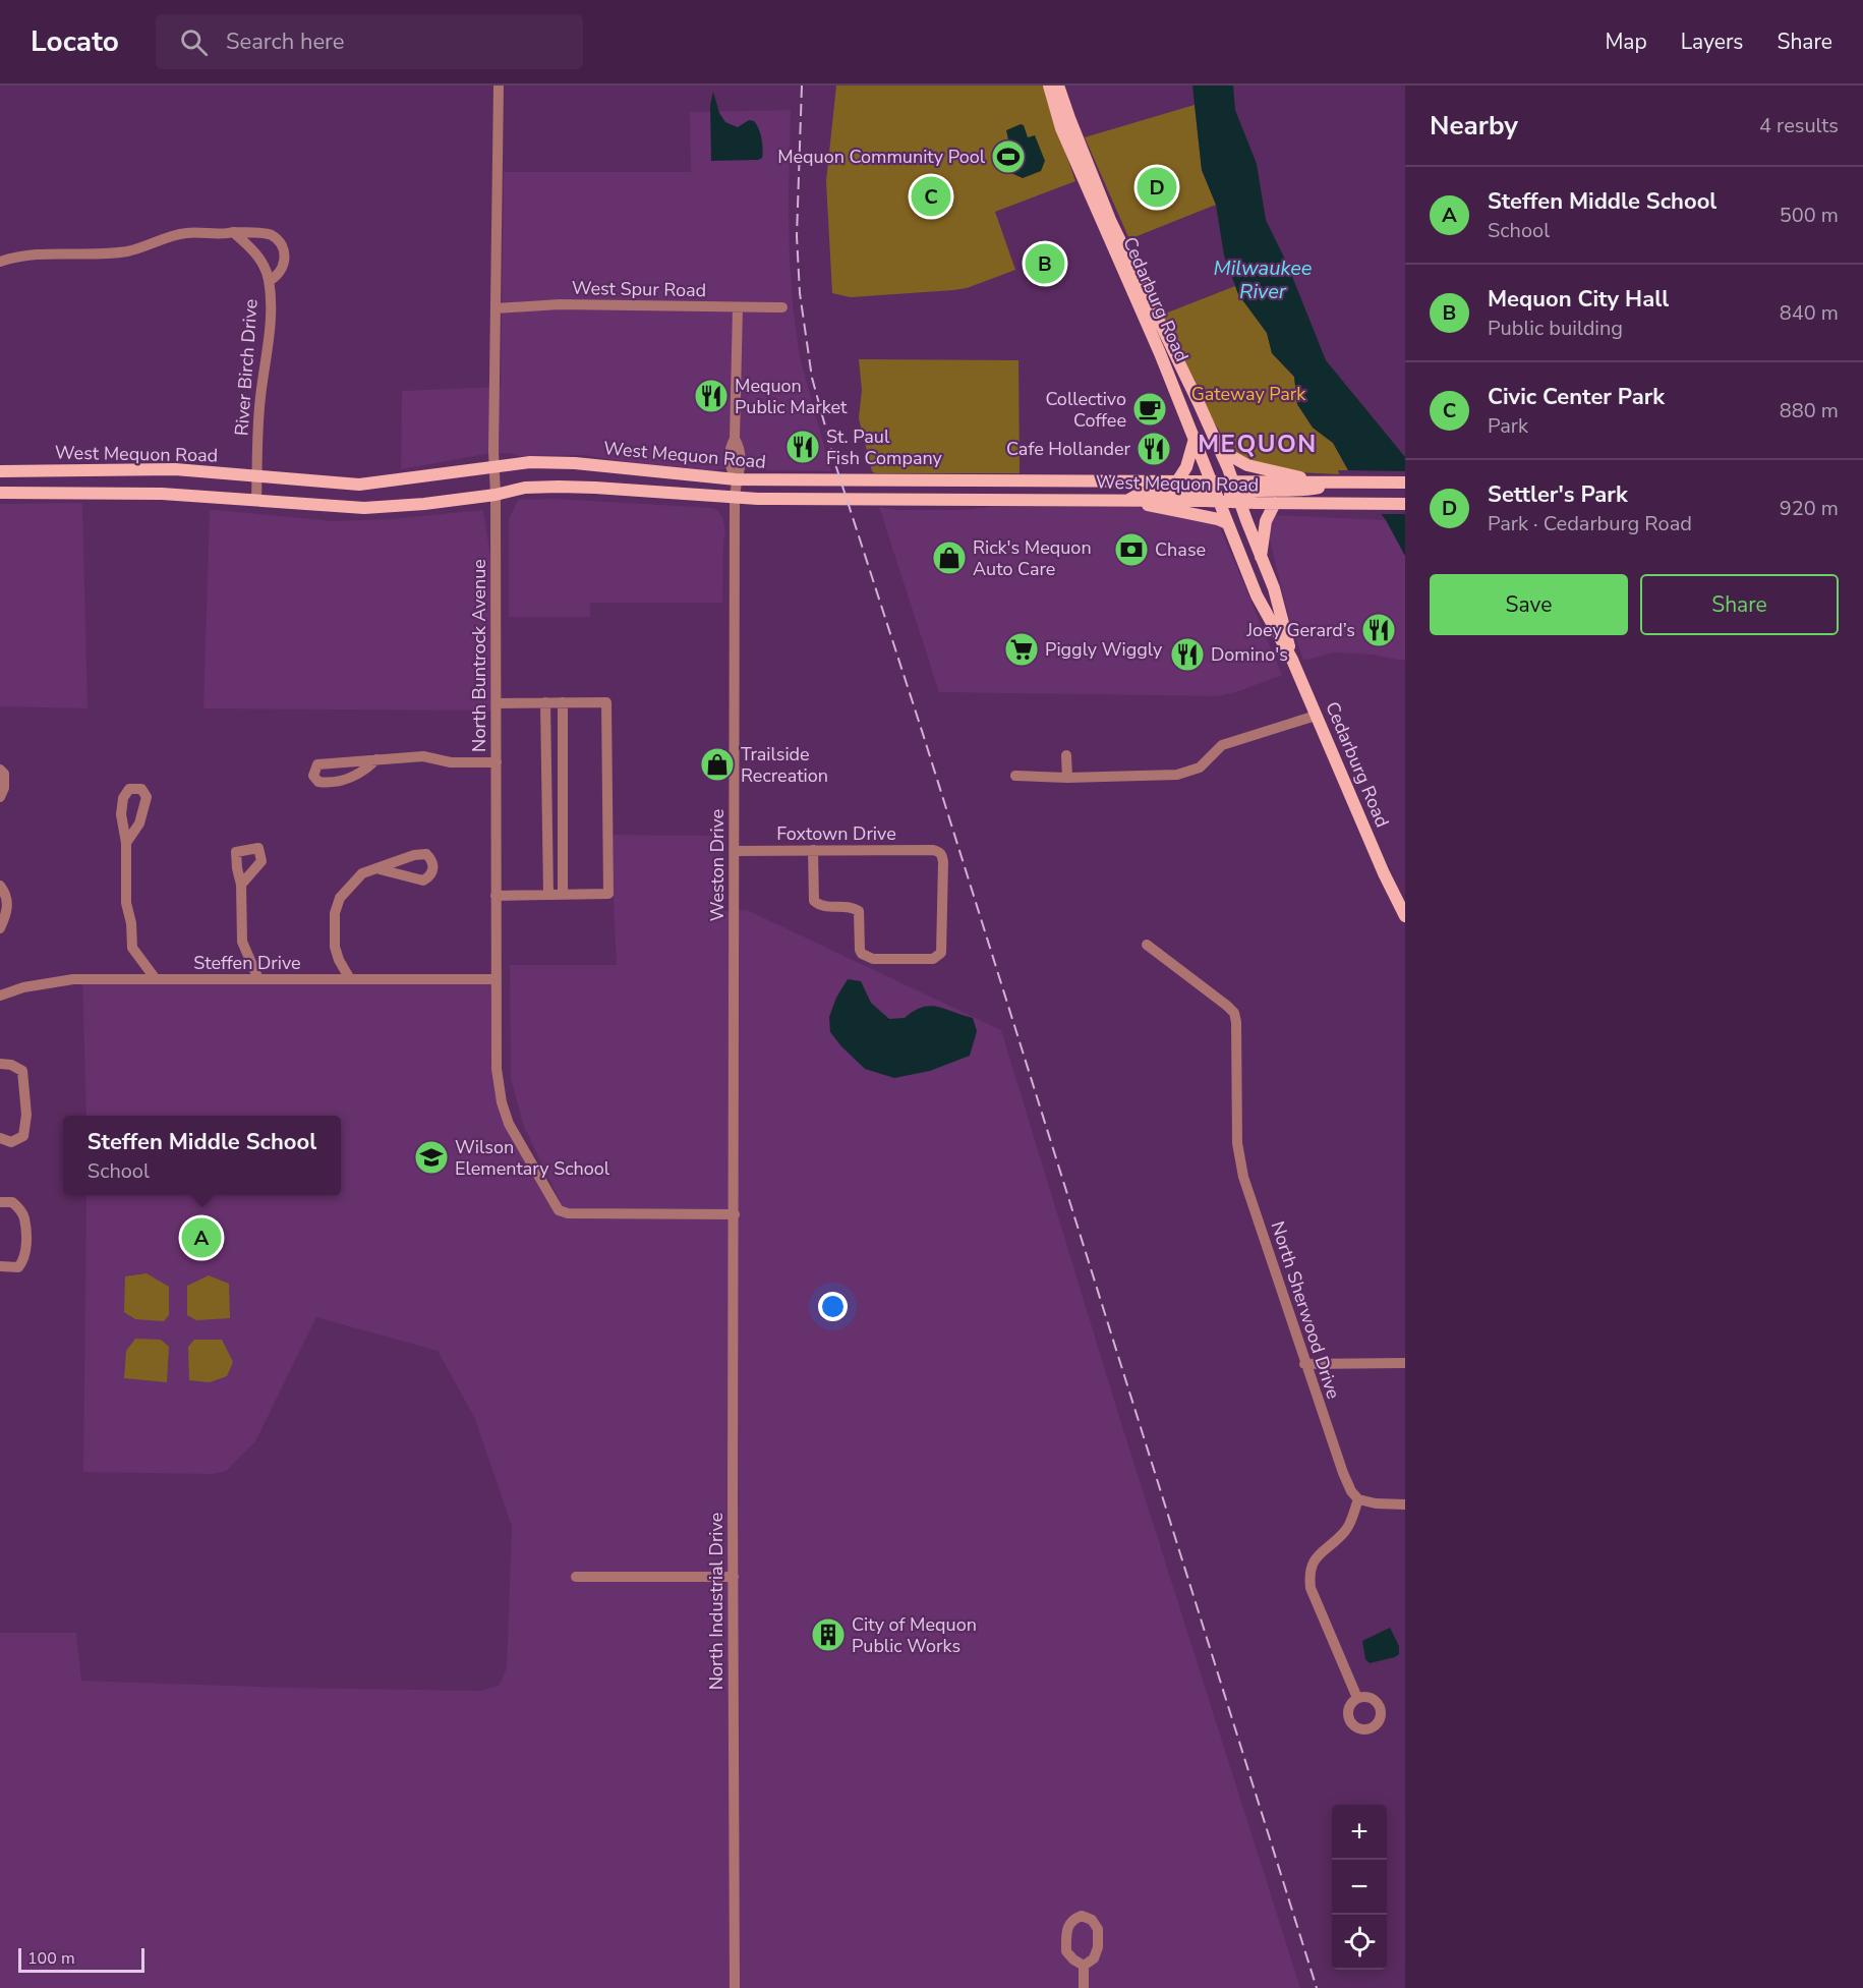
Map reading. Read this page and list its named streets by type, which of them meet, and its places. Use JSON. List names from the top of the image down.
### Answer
{
  "streets": {
    "main road": ["Cedarburg Road", "West Mequon Road"],
    "street": [
      "West Spur Road",
      "River Birch Drive",
      "North Buntrock Avenue",
      "Foxtown Drive",
      "Weston Drive",
      "Steffen Drive",
      "North Sherwood Drive",
      "North Industrial Drive"
    ]
  },
  "crossings": [
    ["West Spur Road", "North Buntrock Avenue"],
    ["West Spur Road", "Weston Drive"],
    ["Cedarburg Road", "West Mequon Road"],
    ["River Birch Drive", "West Mequon Road"],
    ["West Mequon Road", "North Buntrock Avenue"],
    ["West Mequon Road", "Weston Drive"],
    ["North Buntrock Avenue", "Weston Drive"],
    ["North Buntrock Avenue", "Steffen Drive"],
    ["North Buntrock Avenue", "North Industrial Drive"],
    ["Foxtown Drive", "Weston Drive"],
    ["Weston Drive", "North Industrial Drive"]
  ],
  "districts": ["MEQUON"],
  "water": ["Milwaukee River"],
  "parks": ["Gateway Park"],
  "places": {
    "sports": ["Mequon Community Pool"],
    "restaurant": [
      "Mequon Public Market",
      "St. Paul Fish Company",
      "Cafe Hollander",
      "Joey Gerard’s",
      "Domino's"
    ],
    "cafe": ["Collectivo Coffee"],
    "bank": ["Chase"],
    "shop": ["Rick's Mequon Auto Care", "Trailside Recreation"],
    "supermarket": ["Piggly Wiggly"],
    "school or university": ["Wilson Elementary School"],
    "building": ["City of Mequon Public Works"]
  },
  "scale_bar": "100 m",
  "page": {
    "header": "Locato",
    "search": "Search here",
    "nav": ["Map", "Layers", "Share"],
    "heading": ["Nearby", "4 results"],
    "pins": [
      "D",
      "C",
      "B",
      "A"
    ],
    "list": [
      {
        "mark": "A",
        "name": "Steffen Middle School",
        "note": "School",
        "value": "500 m"
      },
      {
        "mark": "B",
        "name": "Mequon City Hall",
        "note": "Public building",
        "value": "840 m"
      },
      {
        "mark": "C",
        "name": "Civic Center Park",
        "note": "Park",
        "value": "880 m"
      },
      {
        "mark": "D",
        "name": "Settler's Park",
        "note": "Park · Cedarburg Road",
        "value": "920 m"
      }
    ],
    "buttons": ["Save", "Share"],
    "popup": ["Steffen Middle School", "School"],
    "map_buttons": ["+", "−"],
    "scale": "100 m"
  }
}
